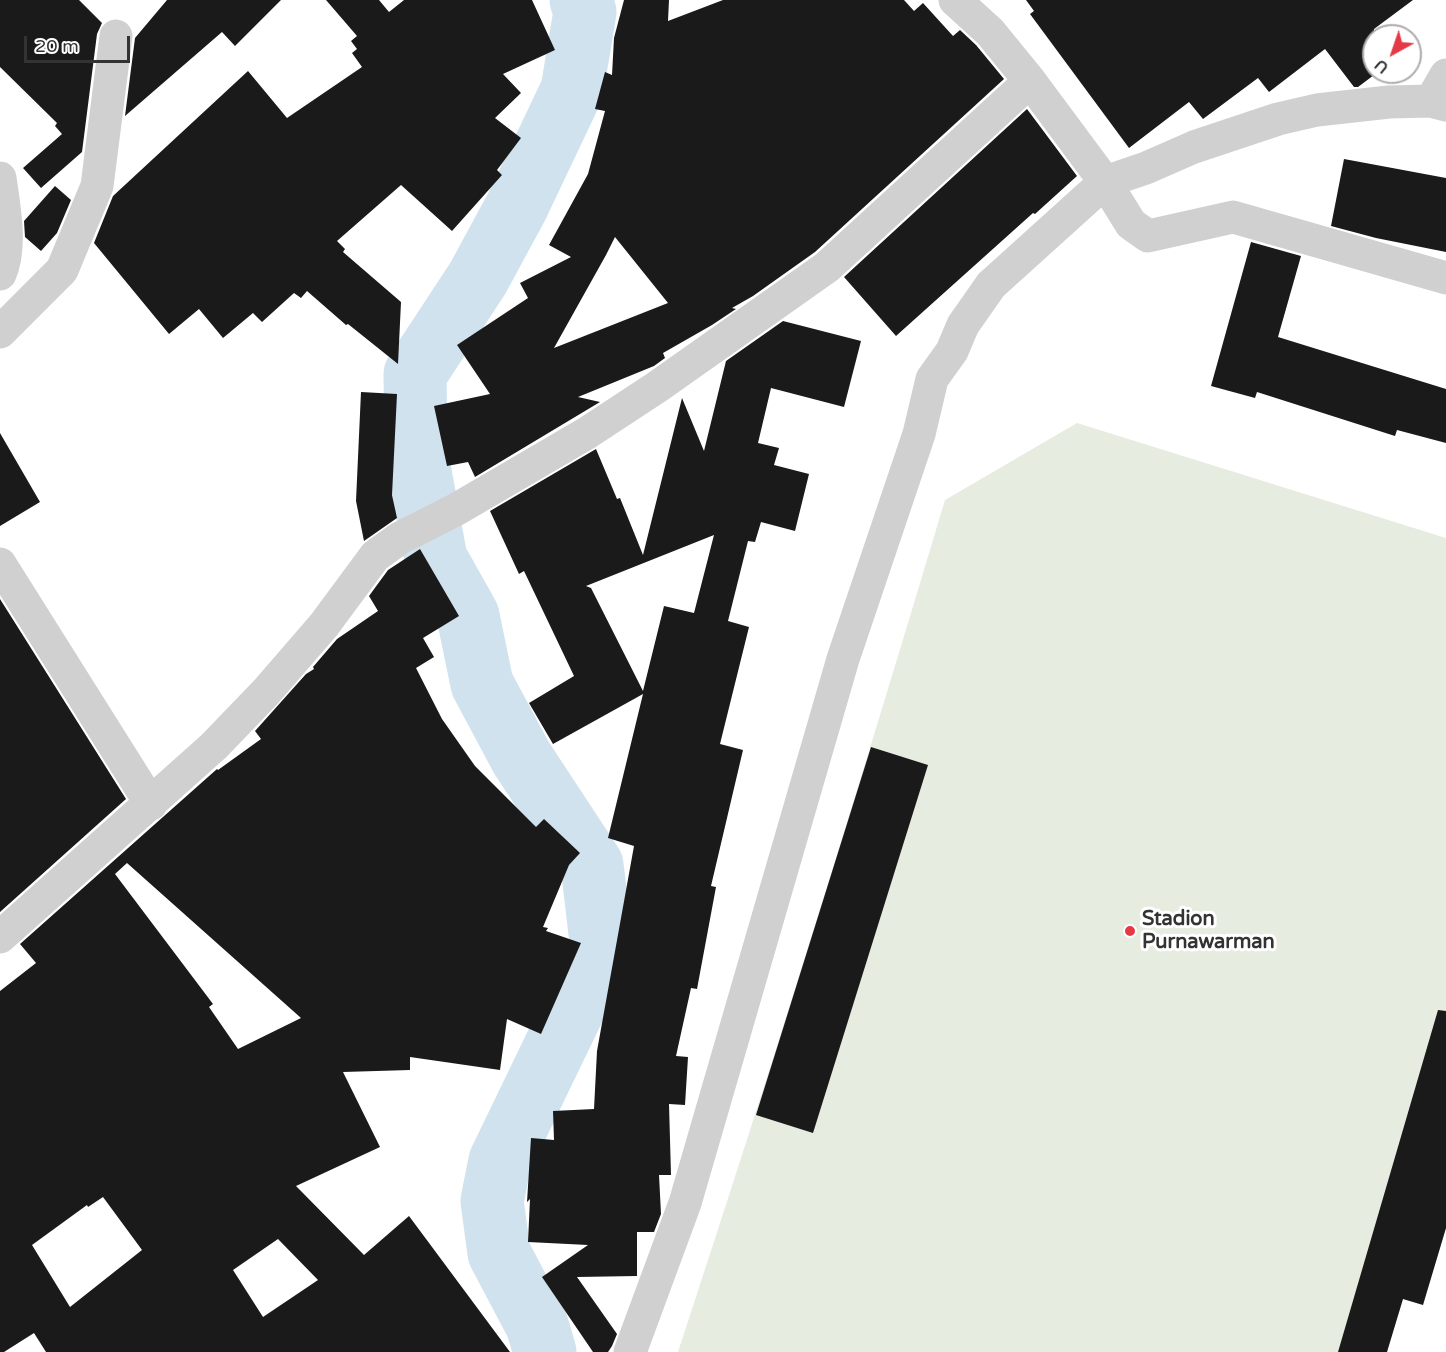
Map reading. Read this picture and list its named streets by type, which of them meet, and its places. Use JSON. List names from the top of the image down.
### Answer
{
  "places": ["Stadion Purnawarman"],
  "scale_bar": "20 m",
  "north": "bottom left"
}
